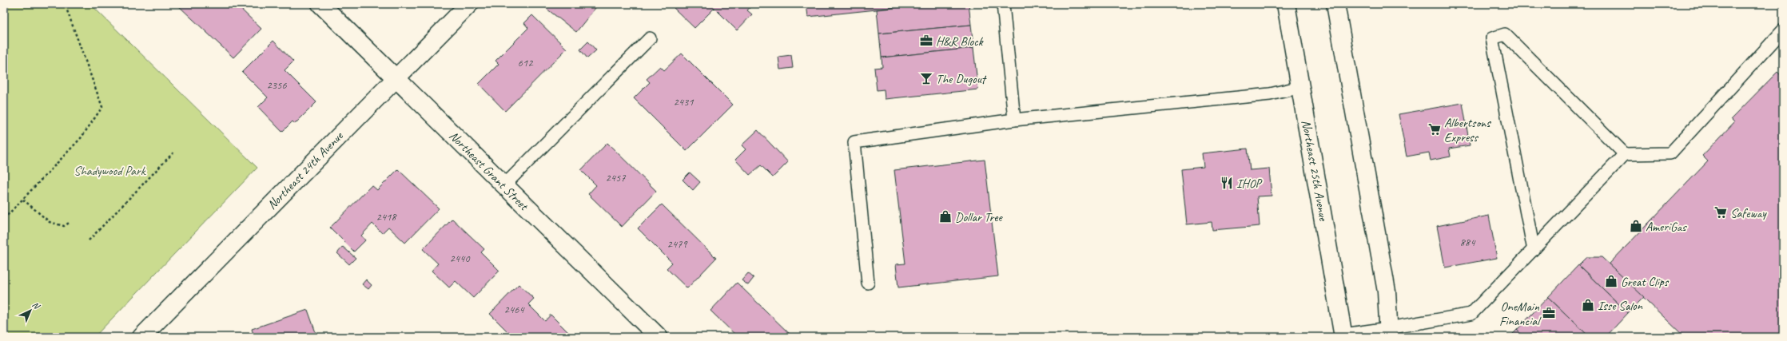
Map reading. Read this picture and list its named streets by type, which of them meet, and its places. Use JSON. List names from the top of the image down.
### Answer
{
  "streets": {
    "street": ["Northeast 24th Avenue", "Northeast Grant Street", "Northeast 25th Avenue"]
  },
  "crossings": [
    ["Northeast 24th Avenue", "Northeast Grant Street"]
  ],
  "parks": ["Shadywood Park"],
  "places": {
    "office": ["H&R Block", "OneMain Financial"],
    "bar": ["The Dugout"],
    "supermarket": ["Albertsons Express", "Safeway"],
    "restaurant": ["IHOP"],
    "shop": [
      "Dollar Tree",
      "AmeriGas",
      "Great Clips",
      "Isse Salon"
    ]
  },
  "house_numbers": [
    "612",
    "2356",
    "2431",
    "2457",
    "2418",
    "884",
    "2479",
    "2440",
    "2464"
  ],
  "north": "top right"
}
